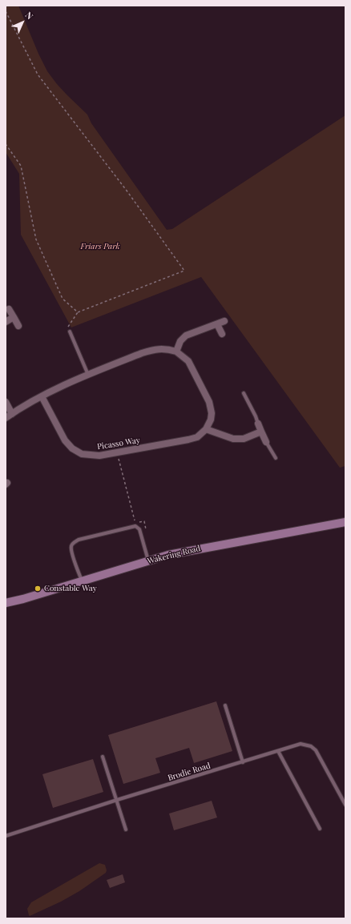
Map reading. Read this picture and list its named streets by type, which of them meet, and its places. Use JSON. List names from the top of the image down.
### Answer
{
  "streets": {
    "street": ["Picasso Way", "Wakering Road"],
    "lane": ["Brodie Road"]
  },
  "parks": ["Friars Park"],
  "places": ["Constable Way"],
  "north": "top right"
}
